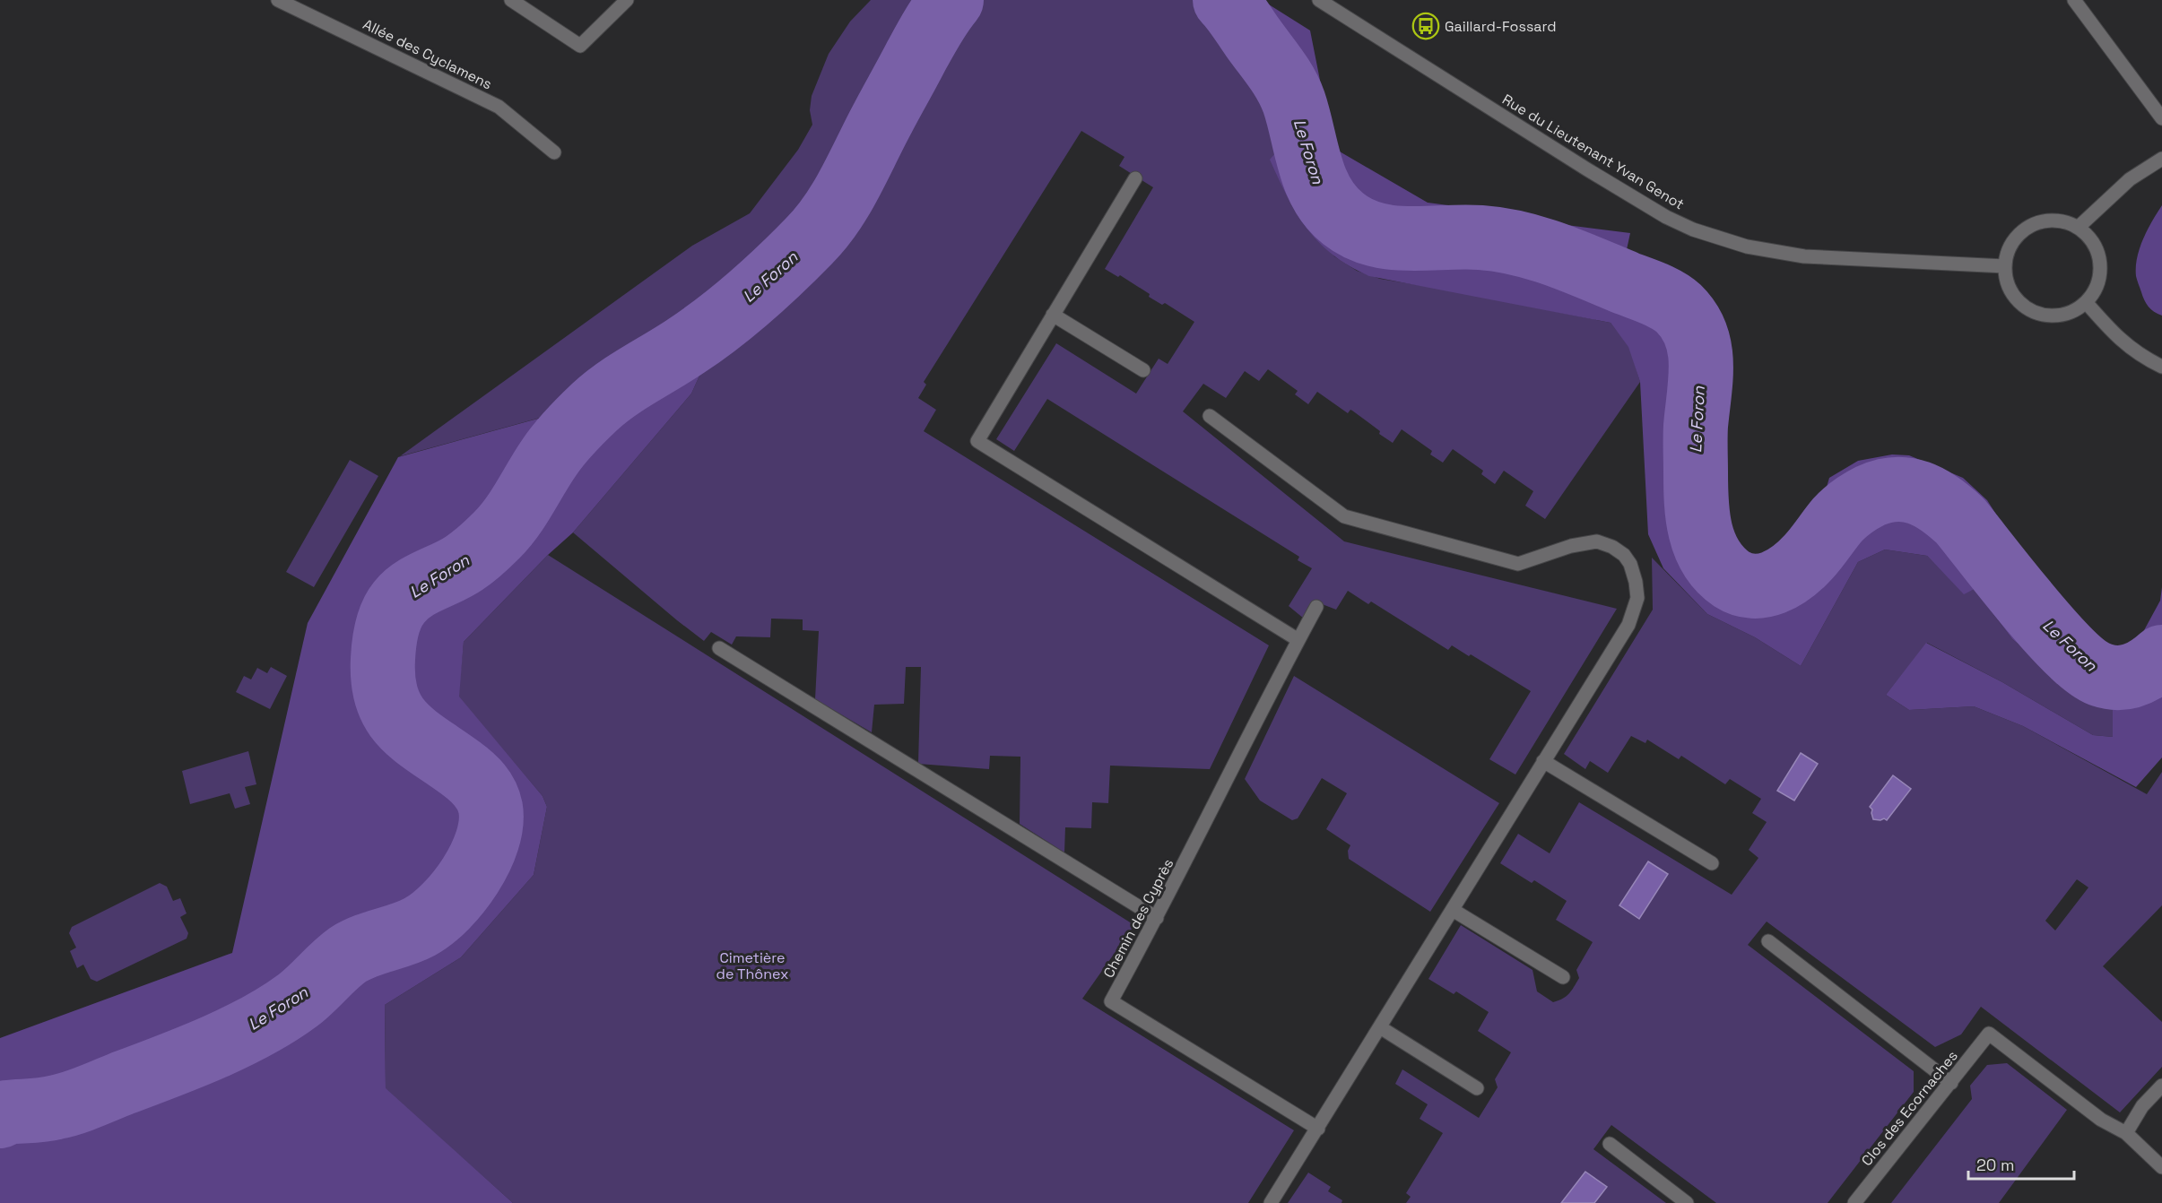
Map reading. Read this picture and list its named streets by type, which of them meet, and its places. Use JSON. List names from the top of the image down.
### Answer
{
  "streets": {
    "street": [
      "Allée des Cyclamens",
      "Rue du Lieutenant Yvan Genot",
      "Chemin des Cyprès",
      "Clos des Ecornaches"
    ]
  },
  "water": ["Le Foron"],
  "parks": ["Cimetière de Thônex"],
  "places": {
    "bus stop": ["Gaillard-Fossard"]
  },
  "scale_bar": "20 m"
}
